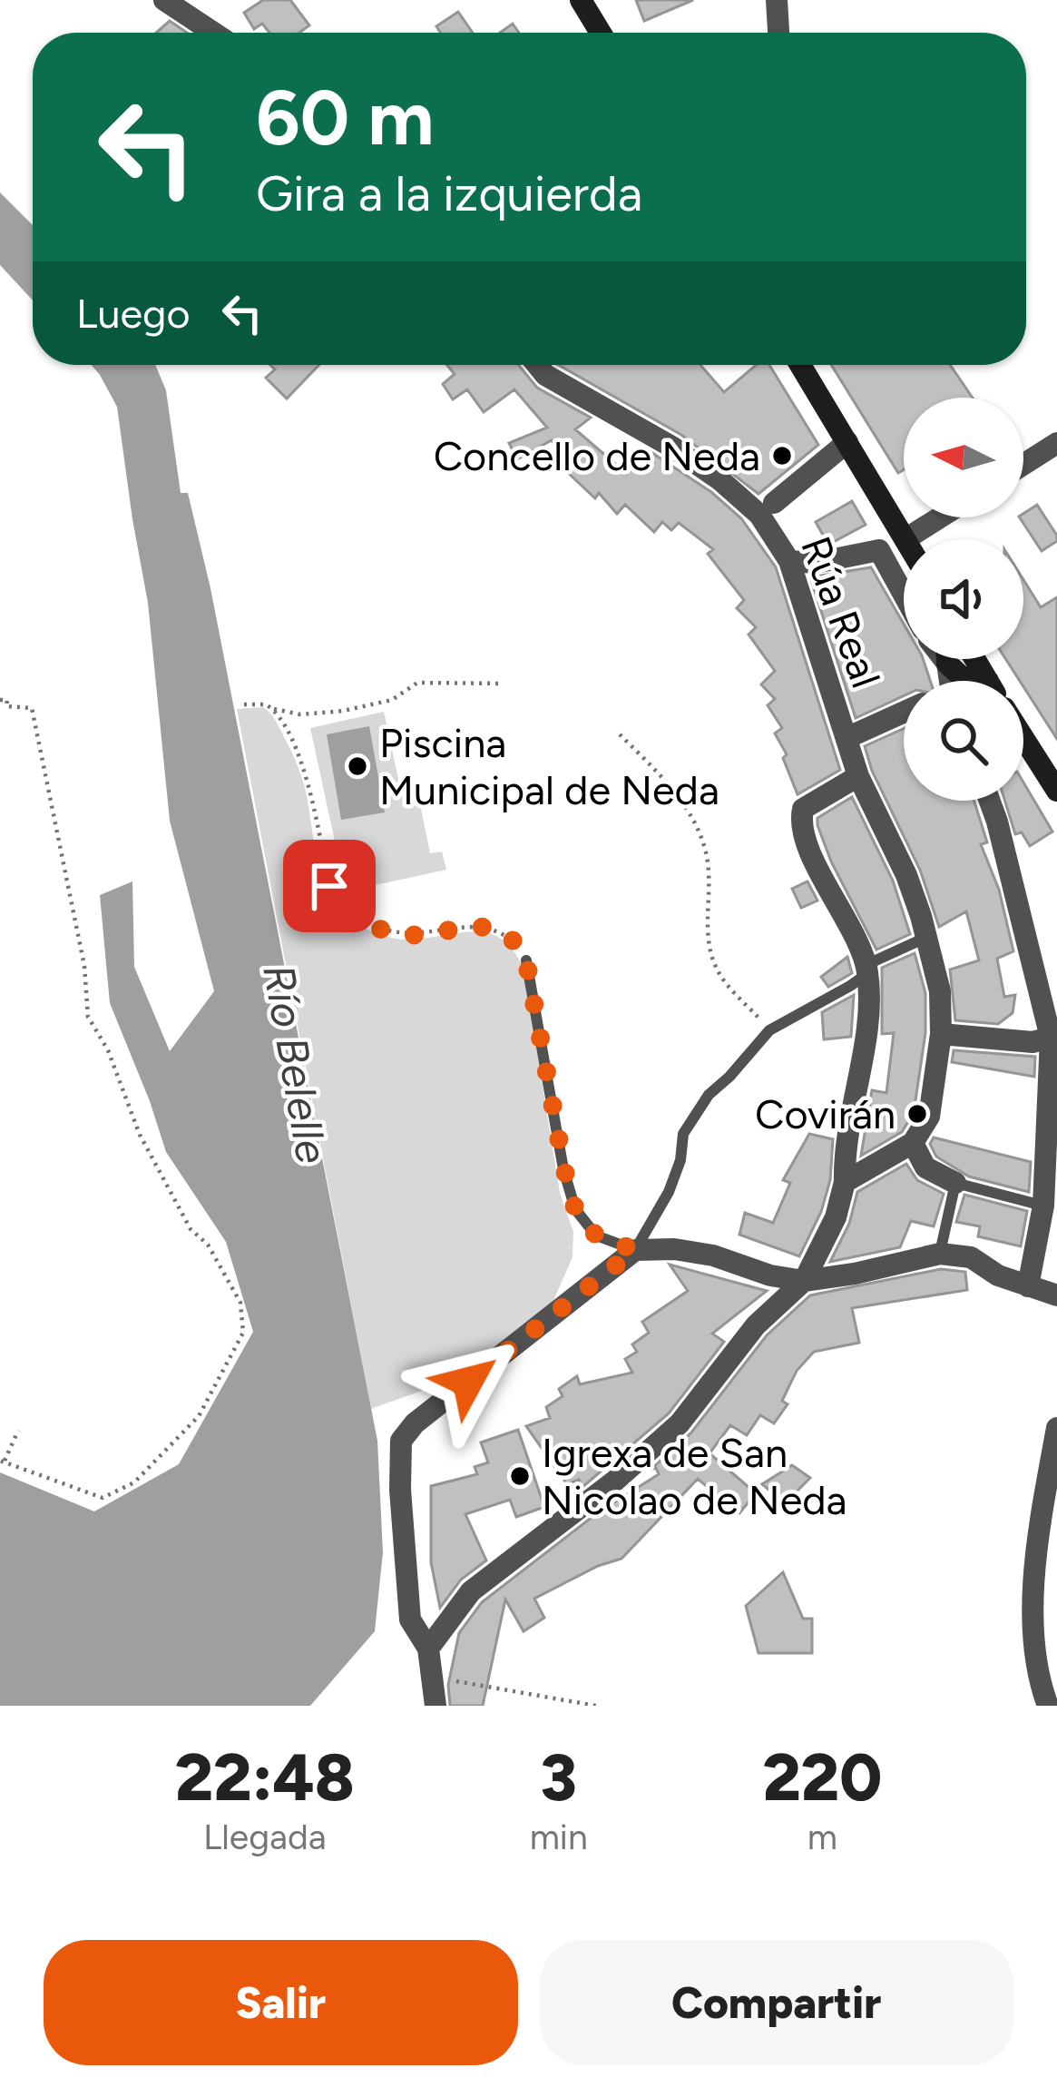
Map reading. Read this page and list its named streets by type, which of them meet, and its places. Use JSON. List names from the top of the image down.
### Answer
{
  "streets": {
    "street": ["Rúa Real"]
  },
  "water": ["Río Belelle"],
  "places": [
    "Concello de Neda",
    "Piscina Municipal de Neda",
    "Covirán",
    "Igrexa de San Nicolao de Neda"
  ],
  "north": "left",
  "page": {
    "turn": ["60 m", "Gira a la izquierda"],
    "then": "Luego",
    "eta": [
      "22:48",
      "Llegada",
      "3",
      "min",
      "220",
      "m"
    ],
    "buttons": ["Salir", "Compartir"]
  }
}
